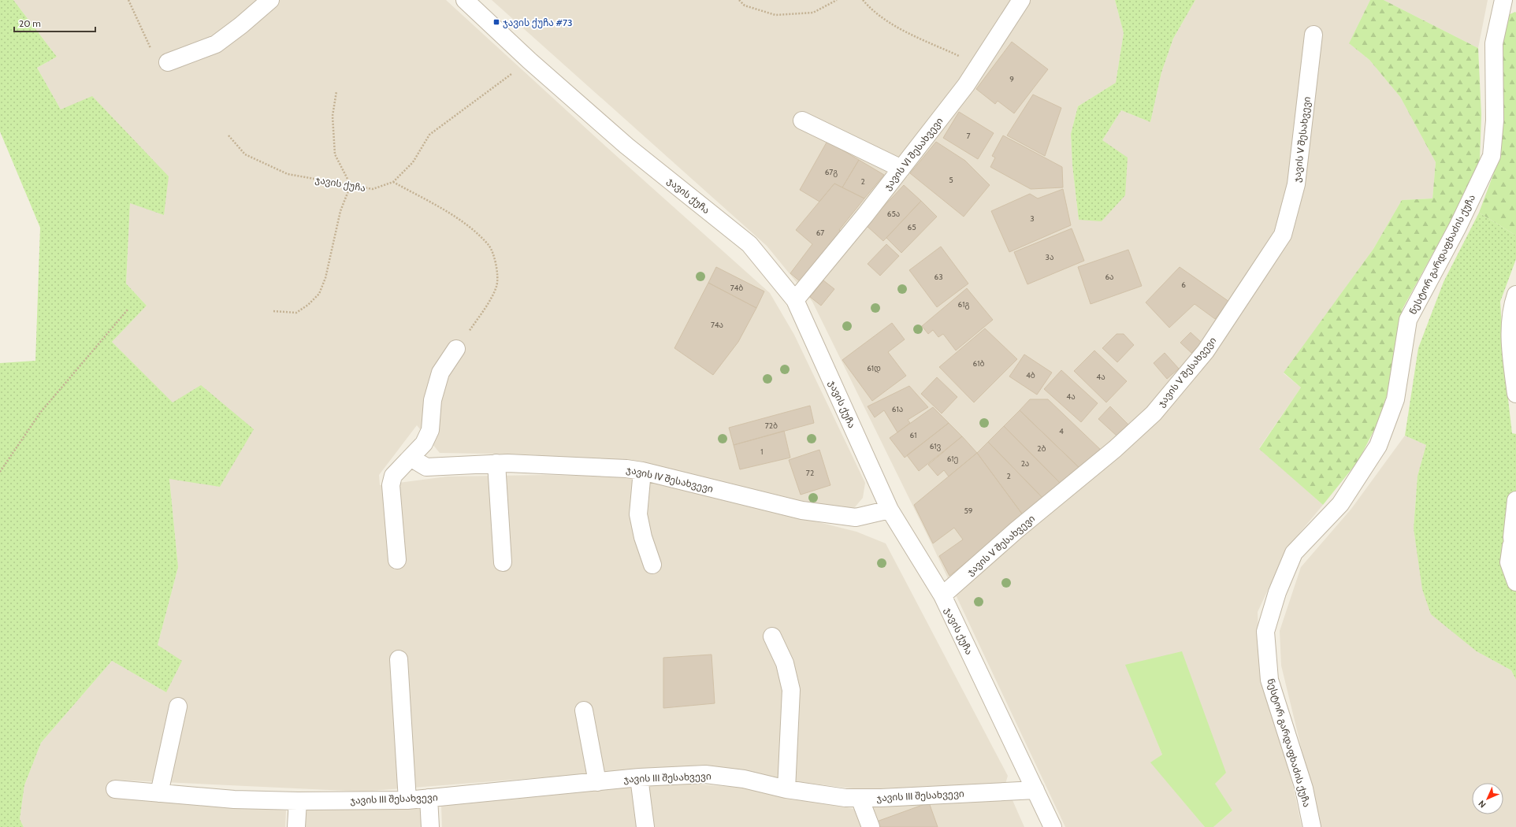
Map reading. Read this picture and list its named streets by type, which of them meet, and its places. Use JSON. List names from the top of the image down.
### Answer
{
  "streets": {
    "street": [
      "ჯავის V შესახვევი",
      "ჯავის VI შესახვევი",
      "ჯავის ქუჩა",
      "ნესტორ გარდაფხაძის ქუჩა",
      "ჯავის IV შესახვევი",
      "ჯავის III შესახვევი"
    ]
  },
  "crossings": [
    ["ჯავის V შესახვევი", "ჯავის ქუჩა"],
    ["ჯავის VI შესახვევი", "ჯავის ქუჩა"],
    ["ჯავის ქუჩა", "ჯავის IV შესახვევი"],
    ["ჯავის ქუჩა", "ჯავის III შესახვევი"]
  ],
  "places": {
    "transit": ["ჯავის ქუჩა #73"]
  },
  "house_numbers": [
    "9",
    "7",
    "67გ",
    "5",
    "2",
    "65ა",
    "3",
    "65",
    "67",
    "3ა",
    "63",
    "6ა",
    "6",
    "74ბ",
    "61გ",
    "74ა",
    "61ბ",
    "61დ",
    "4ბ",
    "4ა",
    "4ა",
    "61ა",
    "72ბ",
    "4",
    "61",
    "61ვ",
    "2ბ",
    "1",
    "61ე",
    "2ა",
    "72",
    "2",
    "59"
  ],
  "scale_bar": "20 m",
  "north": "bottom left"
}
